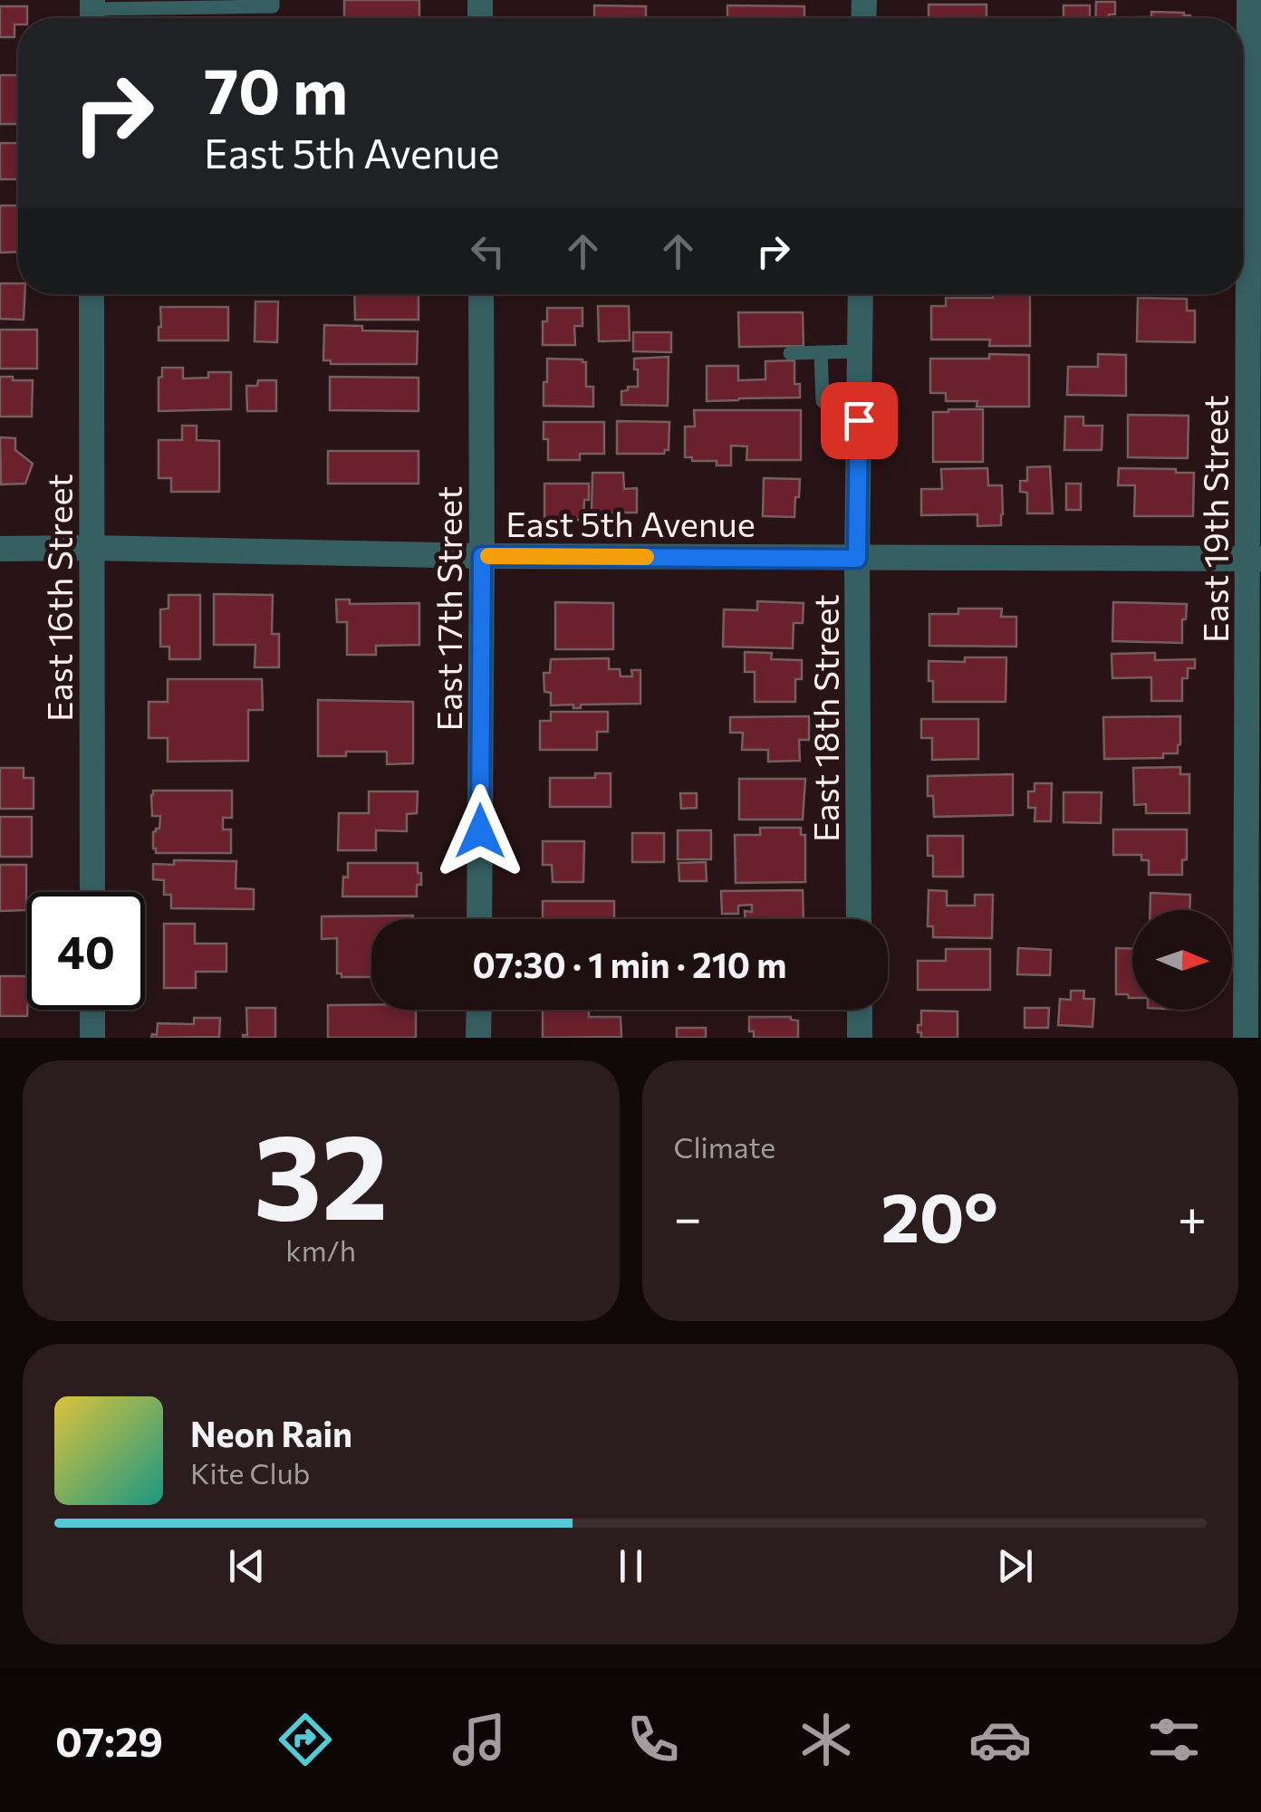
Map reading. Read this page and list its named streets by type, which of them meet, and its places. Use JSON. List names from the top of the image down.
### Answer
{
  "streets": {
    "street": [
      "East 19th Street",
      "East 5th Avenue",
      "East 16th Street",
      "East 17th Street",
      "East 18th Street"
    ]
  },
  "crossings": [
    ["East 19th Street", "East 5th Avenue"],
    ["East 5th Avenue", "East 16th Street"],
    ["East 5th Avenue", "East 17th Street"],
    ["East 5th Avenue", "East 18th Street"]
  ],
  "north": "right",
  "page": {
    "turn": ["70 m", "East 5th Avenue"],
    "limit": "40",
    "trip": "07:30 · 1 min · 210 m",
    "tile": [
      ["32", "km/h"],
      "Climate"
    ],
    "heat": ["−", "20°", "+"],
    "song": ["Neon Rain", "Kite Club"],
    "tabs": "07:29"
  }
}
